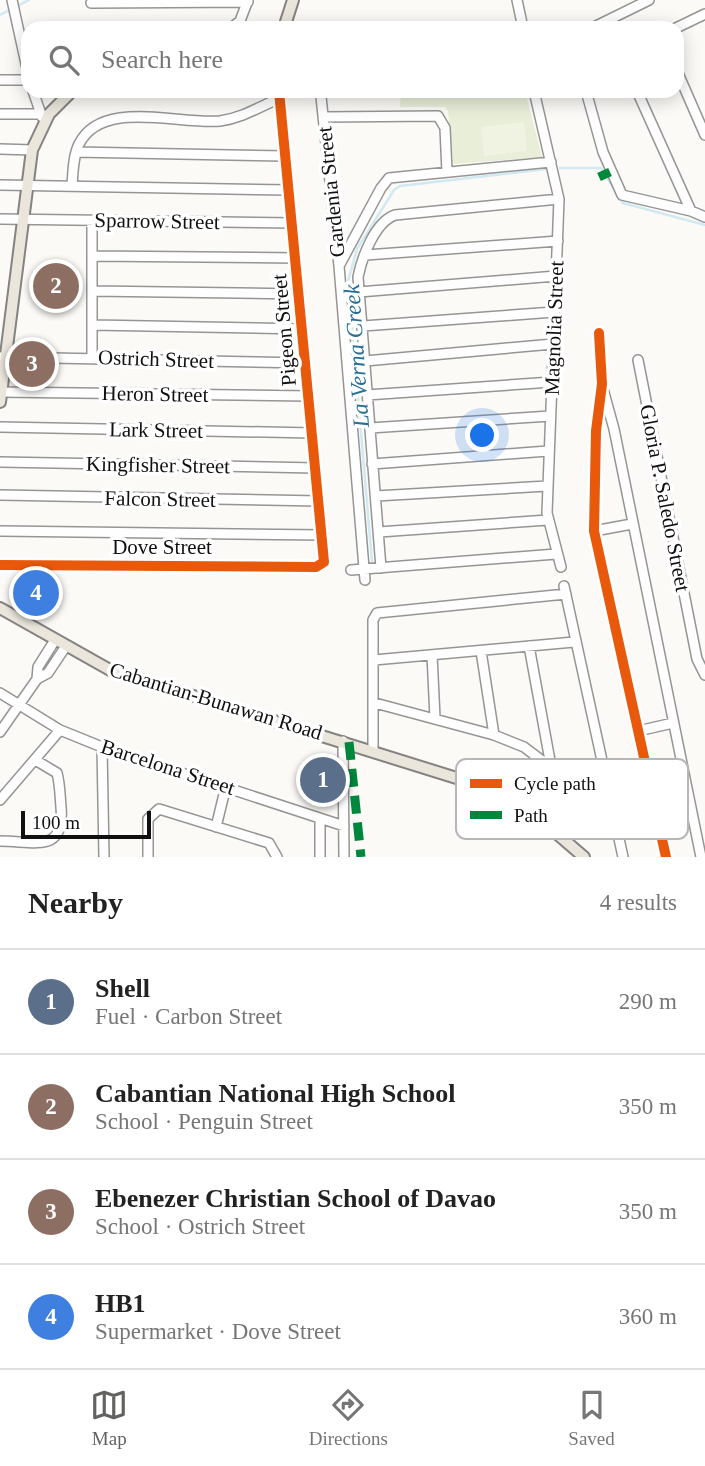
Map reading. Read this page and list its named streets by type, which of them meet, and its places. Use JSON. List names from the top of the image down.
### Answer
{
  "streets": {
    "main road": ["Cabantian-Bunawan Road"],
    "street": [
      "Gardenia Street",
      "Sparrow Street",
      "Magnolia Street",
      "Pigeon Street",
      "Ostrich Street",
      "Heron Street",
      "Lark Street",
      "Kingfisher Street",
      "Gloria P. Saledo Street",
      "Falcon Street",
      "Dove Street",
      "Barcelona Street"
    ]
  },
  "crossings": [
    ["Sparrow Street", "Pigeon Street"],
    ["Pigeon Street", "Ostrich Street"],
    ["Pigeon Street", "Heron Street"],
    ["Pigeon Street", "Lark Street"],
    ["Pigeon Street", "Kingfisher Street"],
    ["Pigeon Street", "Falcon Street"],
    ["Pigeon Street", "Dove Street"]
  ],
  "water": ["La Verna Creek"],
  "legend": ["Cycle path", "Path"],
  "scale_bar": "100 m",
  "page": {
    "search": "Search here",
    "pins": [
      "2",
      "3",
      "4",
      "1"
    ],
    "scale": "100 m",
    "heading": ["Nearby", "4 results"],
    "list": [
      {
        "mark": "1",
        "name": "Shell",
        "note": "Fuel · Carbon Street",
        "value": "290 m"
      },
      {
        "mark": "2",
        "name": "Cabantian National High School",
        "note": "School · Penguin Street",
        "value": "350 m"
      },
      {
        "mark": "3",
        "name": "Ebenezer Christian School of Davao",
        "note": "School · Ostrich Street",
        "value": "350 m"
      },
      {
        "mark": "4",
        "name": "HB1",
        "note": "Supermarket · Dove Street",
        "value": "360 m"
      }
    ],
    "nav": ["Map", "Directions", "Saved"]
  }
}
